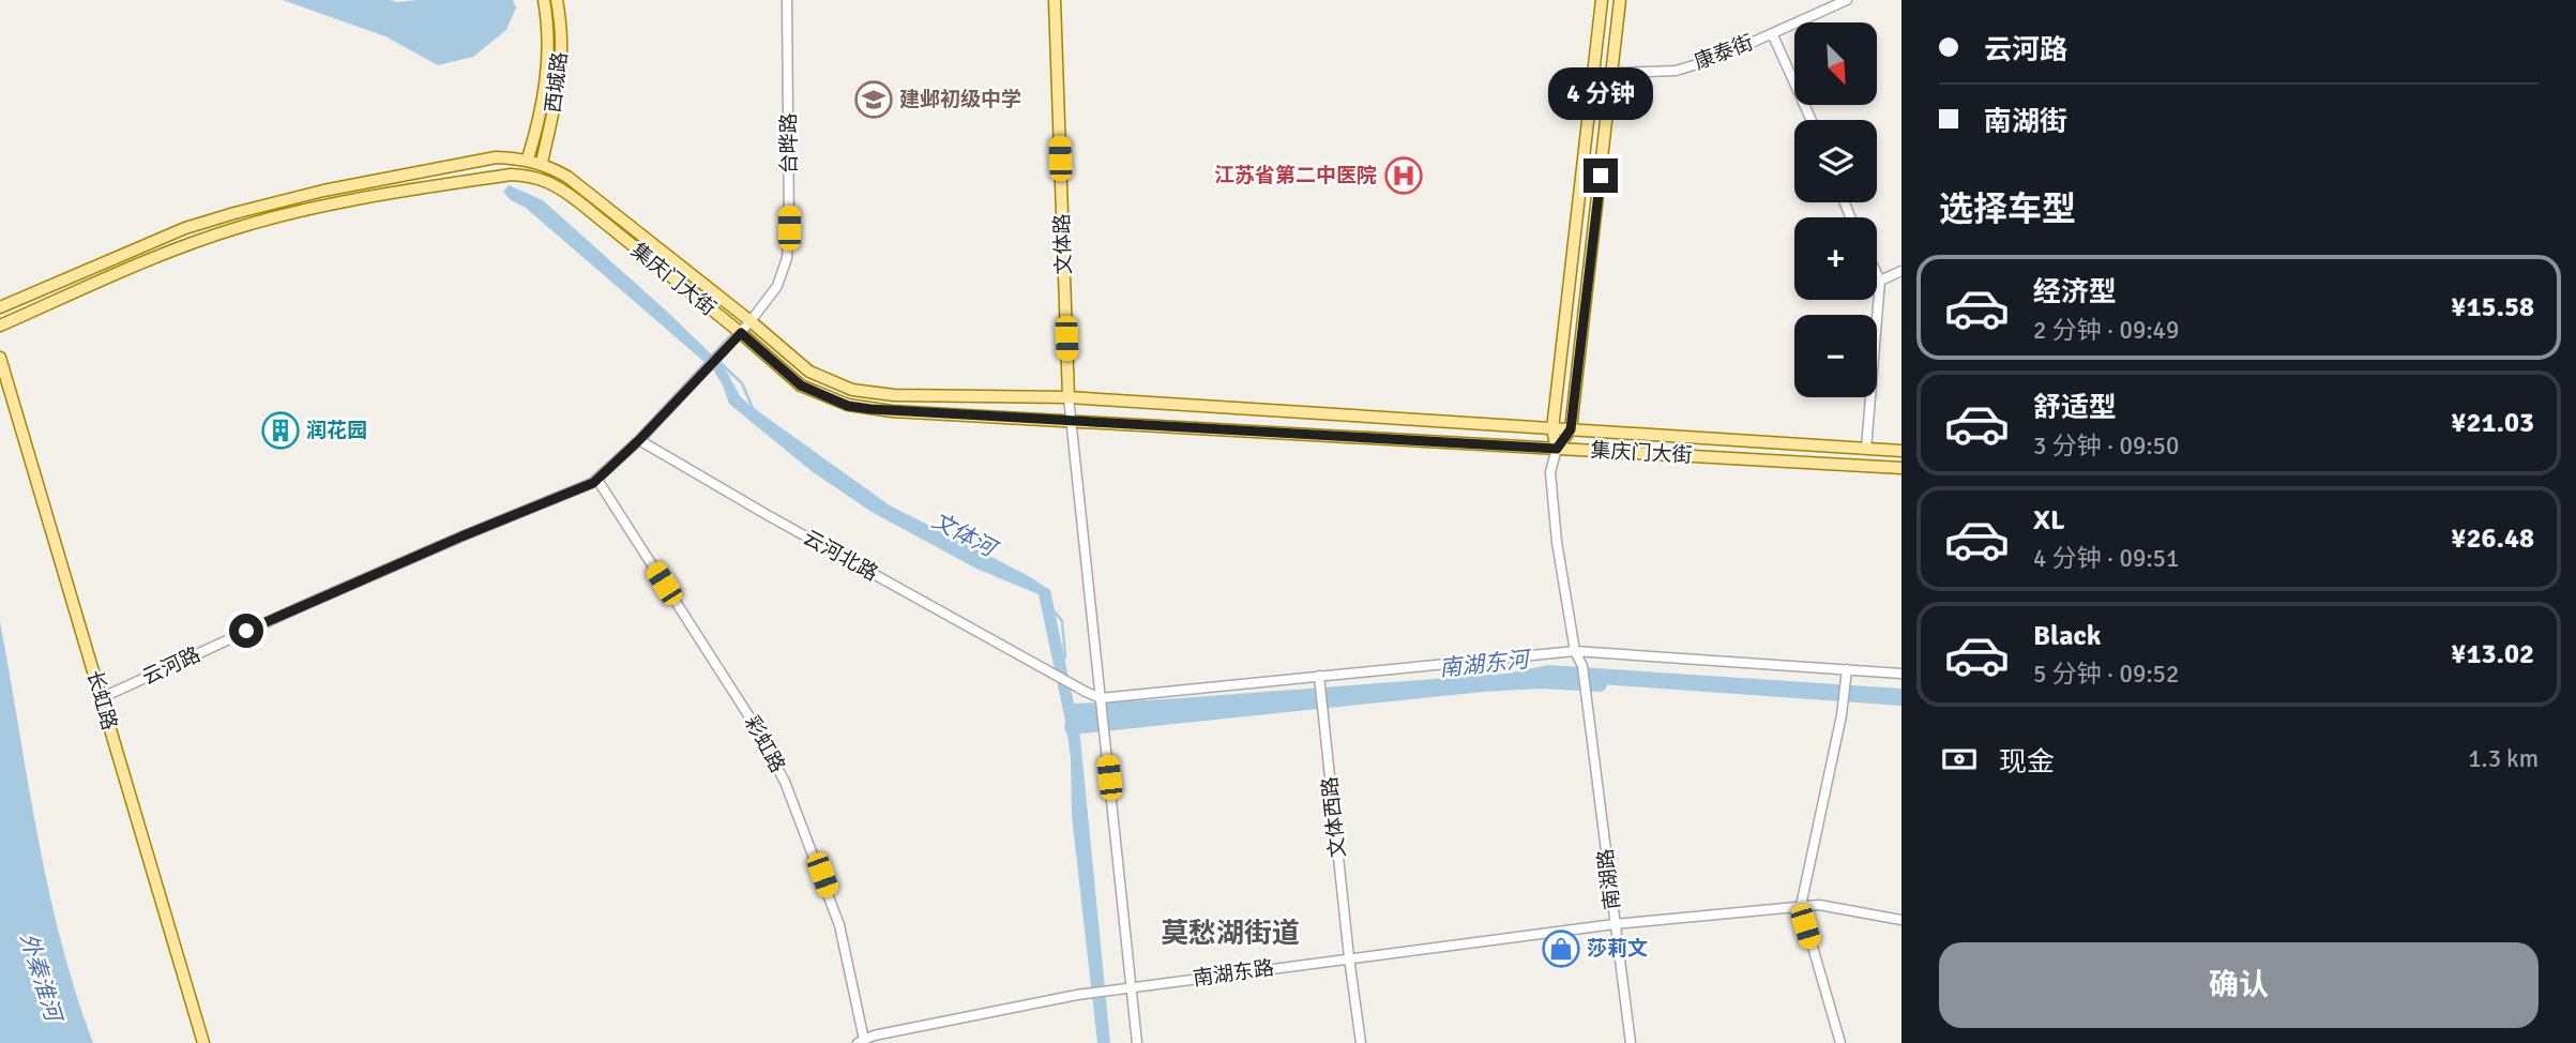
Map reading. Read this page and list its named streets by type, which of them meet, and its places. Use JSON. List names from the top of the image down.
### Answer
{
  "streets": {
    "main road": [
      "西城路",
      "文体路",
      "集庆门大街",
      "长虹路"
    ],
    "street": [
      "康泰街",
      "台晔路",
      "云河北路",
      "云河路",
      "彩虹路",
      "文体西路",
      "南湖路",
      "南湖东路"
    ]
  },
  "crossings": [
    ["西城路", "集庆门大街"],
    ["台晔路", "集庆门大街"],
    ["台晔路", "云河路"],
    ["文体路", "集庆门大街"],
    ["云河北路", "云河路"],
    ["云河路", "长虹路"],
    ["云河路", "彩虹路"],
    ["彩虹路", "南湖东路"],
    ["文体西路", "南湖东路"],
    ["南湖路", "南湖东路"]
  ],
  "districts": ["莫愁湖街道"],
  "water": ["文体河", "南湖东河", "外秦淮河"],
  "places": {
    "school or university": ["建邺初级中学"],
    "hospital": ["江苏省第二中医院"],
    "building": ["润花园"],
    "shop": ["莎莉文"]
  },
  "north": "bottom right",
  "page": {
    "banner": ["云河路", "南湖街"],
    "map_buttons": ["+", "−"],
    "bubble": "4 分钟",
    "heading": "选择车型",
    "list": [
      {
        "name": "经济型",
        "note": "2 分钟 · 09:49",
        "value": "¥15.58"
      },
      {
        "name": "舒适型",
        "note": "3 分钟 · 09:50",
        "value": "¥21.03"
      },
      {
        "name": "XL",
        "note": "4 分钟 · 09:51",
        "value": "¥26.48"
      },
      {
        "name": "Black",
        "note": "5 分钟 · 09:52",
        "value": "¥13.02"
      }
    ],
    "pay": ["现金", "1.3 km"],
    "buttons": "确认"
  }
}
